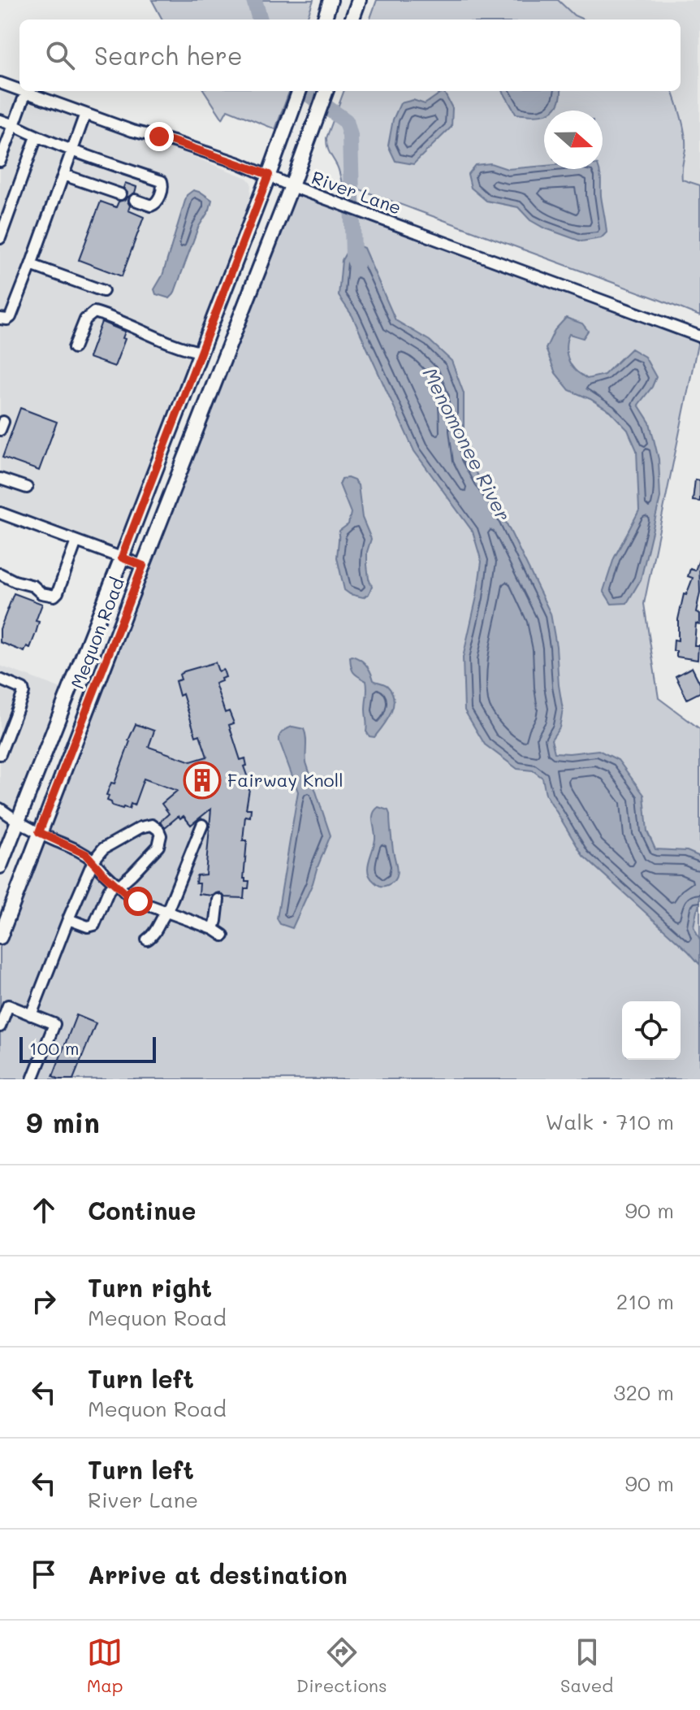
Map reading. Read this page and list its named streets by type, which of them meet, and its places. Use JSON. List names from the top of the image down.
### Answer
{
  "streets": {
    "main road": ["Mequon Road"],
    "street": ["River Lane"]
  },
  "crossings": [
    ["River Lane", "Mequon Road"]
  ],
  "water": ["Menomonee River"],
  "places": {
    "building": ["Fairway Knoll"]
  },
  "scale_bar": "100 m",
  "north": "right",
  "page": {
    "search": "Search here",
    "scale": "100 m",
    "heading": ["9 min", "Walk · 710 m"],
    "list": [
      ["Continue", "90 m"],
      ["Turn right", "Mequon Road", "210 m"],
      ["Turn left", "Mequon Road", "320 m"],
      ["Turn left", "River Lane", "90 m"],
      "Arrive at destination"
    ],
    "nav": ["Map", "Directions", "Saved"]
  }
}
